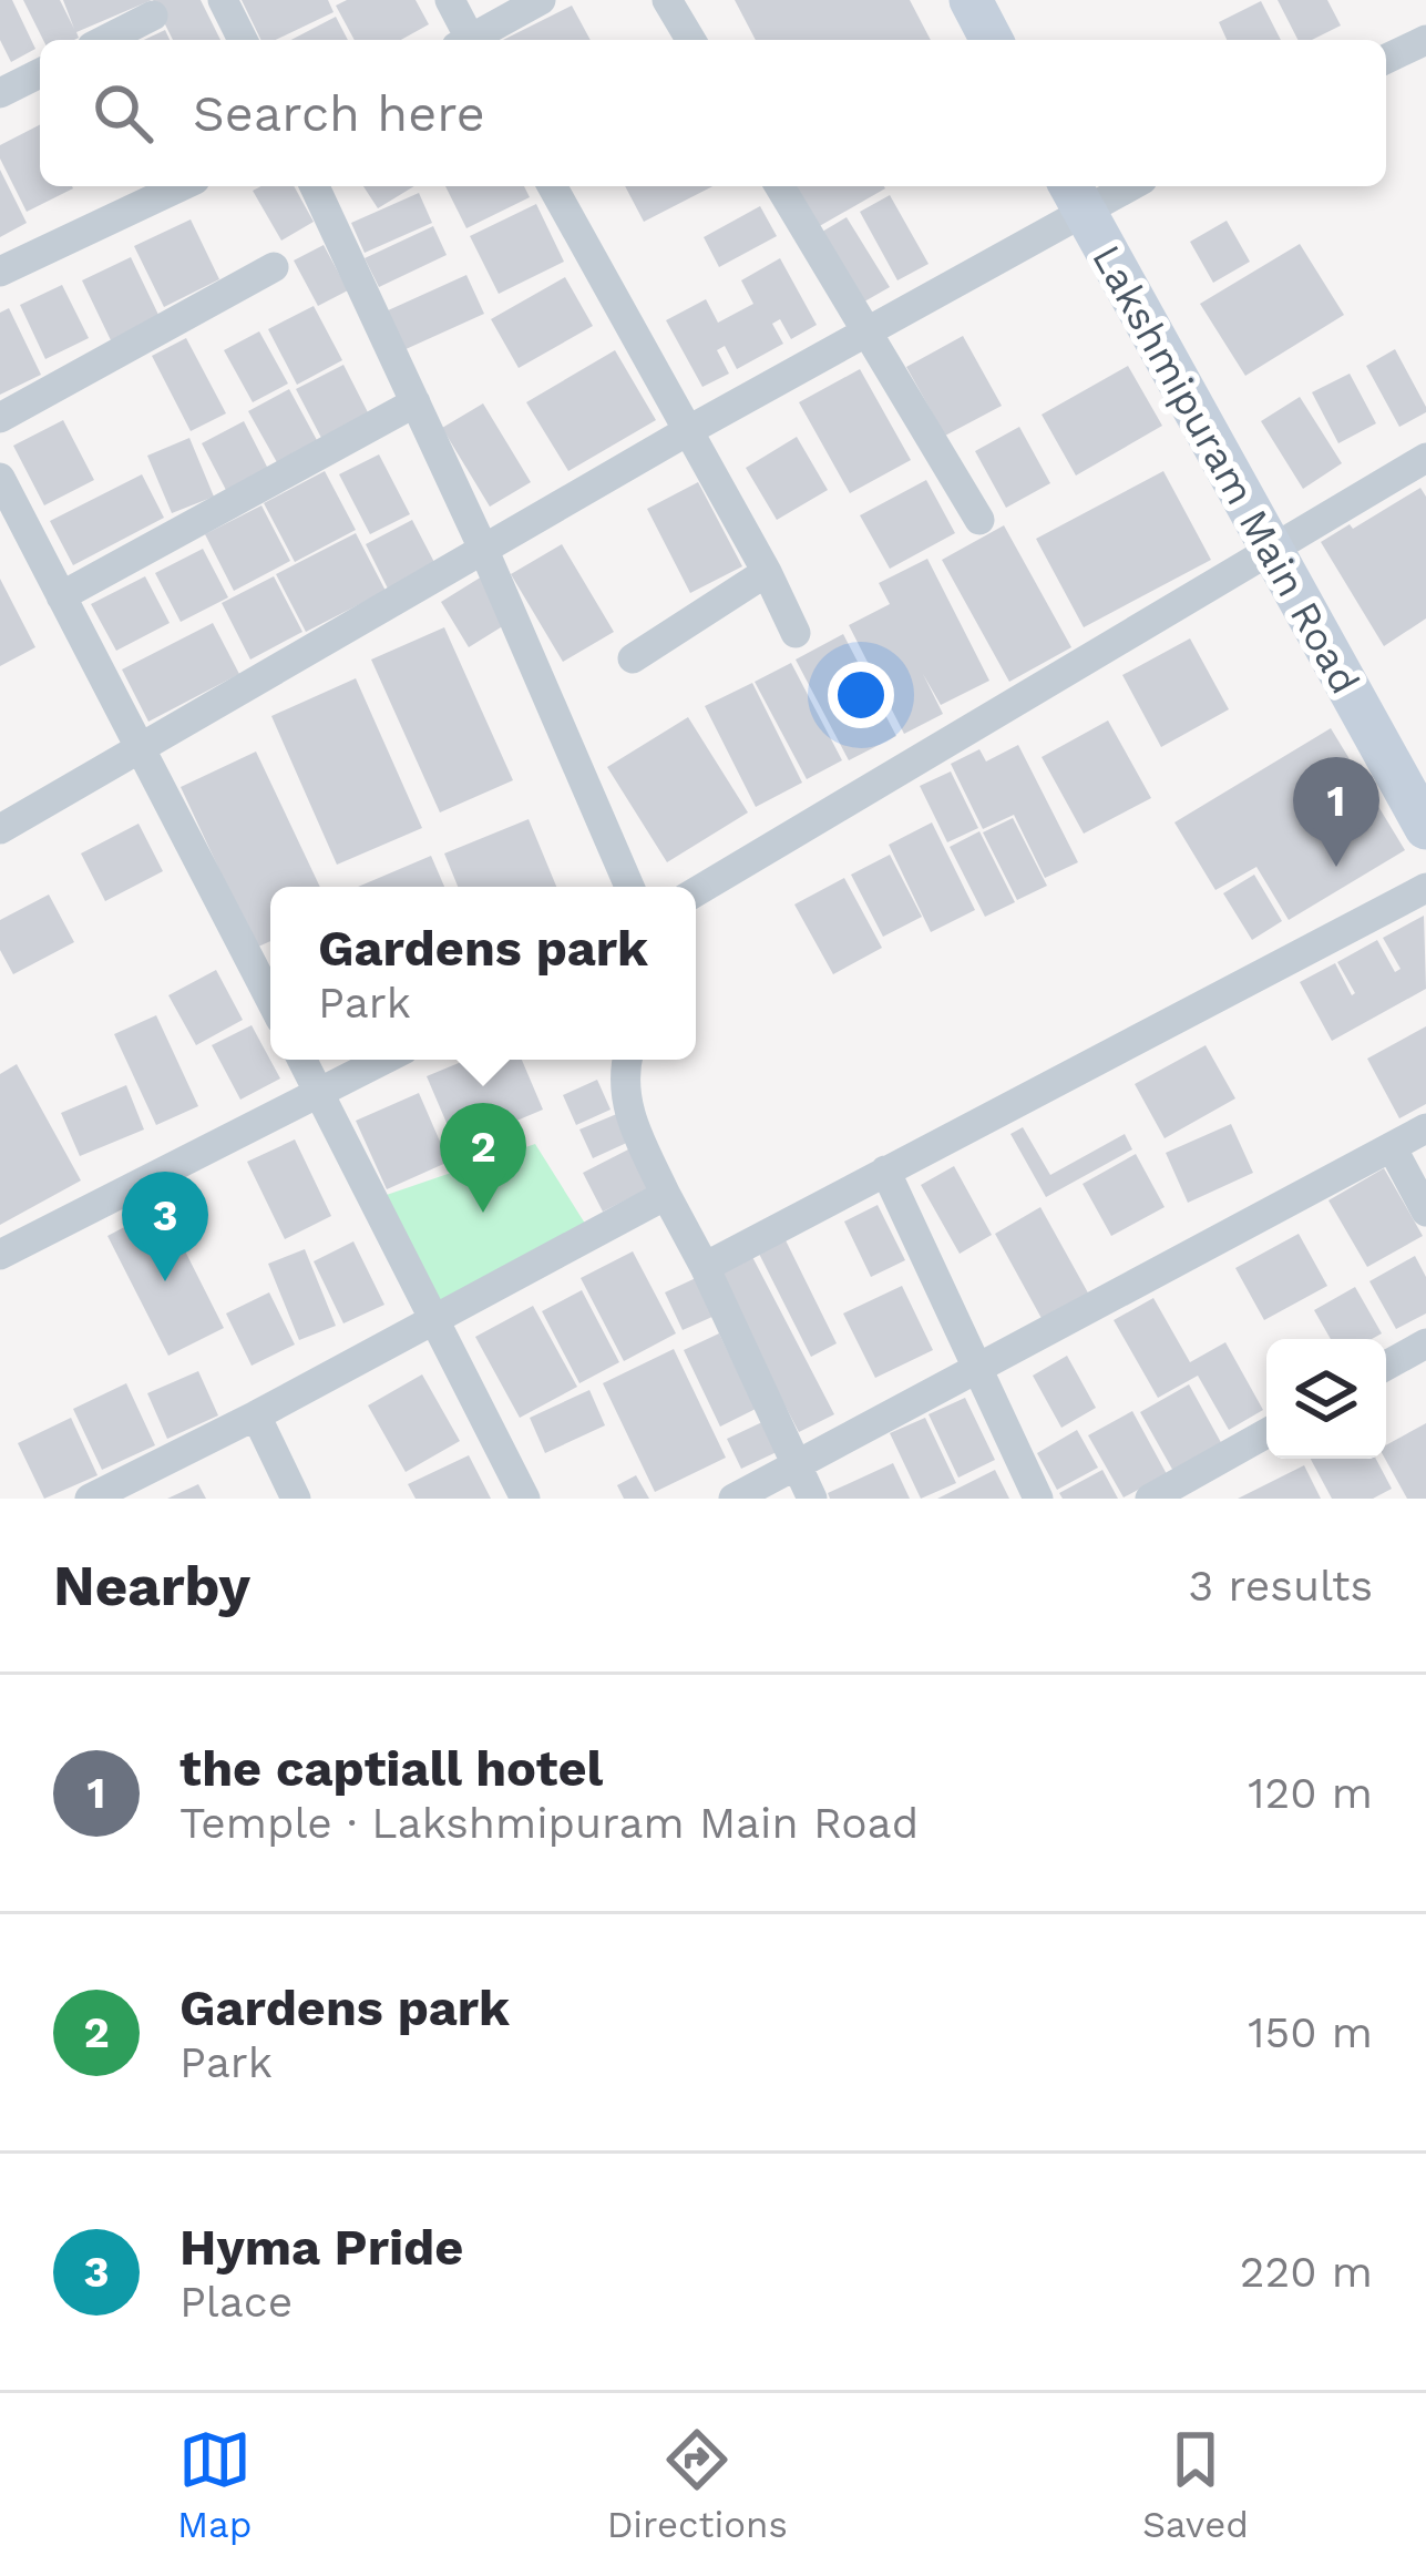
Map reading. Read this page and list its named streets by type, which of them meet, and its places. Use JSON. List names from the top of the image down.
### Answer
{
  "streets": {
    "street": ["Lakshmipuram Main Road"]
  },
  "page": {
    "search": "Search here",
    "pins": ["1", "2", "3"],
    "popup": ["Gardens park", "Park"],
    "heading": ["Nearby", "3 results"],
    "list": [
      {
        "mark": "1",
        "name": "the captiall hotel",
        "note": "Temple · Lakshmipuram Main Road",
        "value": "120 m"
      },
      {
        "mark": "2",
        "name": "Gardens park",
        "note": "Park",
        "value": "150 m"
      },
      {
        "mark": "3",
        "name": "Hyma Pride",
        "note": "Place",
        "value": "220 m"
      }
    ],
    "nav": ["Map", "Directions", "Saved"]
  }
}
